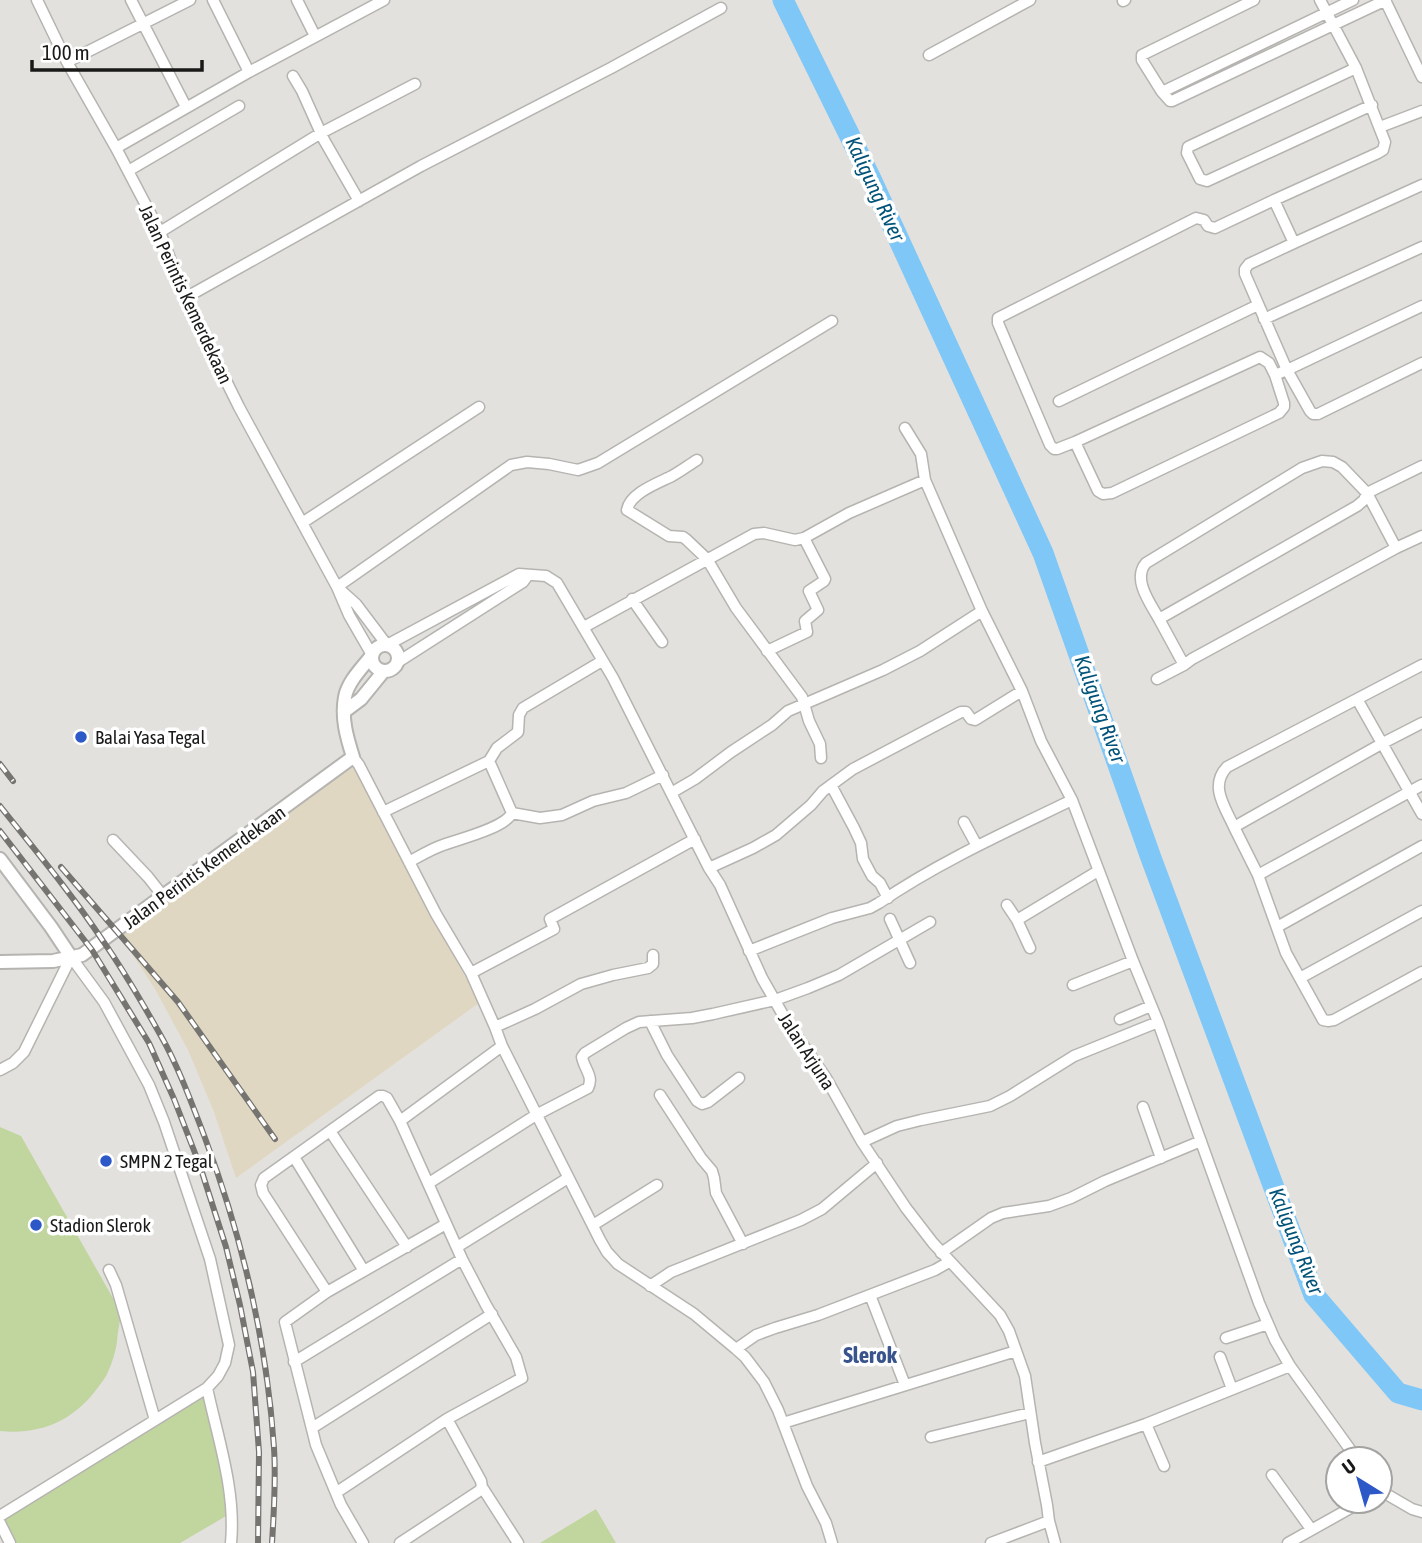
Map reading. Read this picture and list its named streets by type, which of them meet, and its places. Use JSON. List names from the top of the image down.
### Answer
{
  "streets": {
    "street": ["Jalan Perintis Kemerdekaan", "Jalan Arjuna"]
  },
  "districts": ["Slerok"],
  "water": ["Kaligung River"],
  "places": ["Balai Yasa Tegal", "SMPN 2 Tegal", "Stadion Slerok"],
  "scale_bar": "100 m",
  "north": "top left"
}
